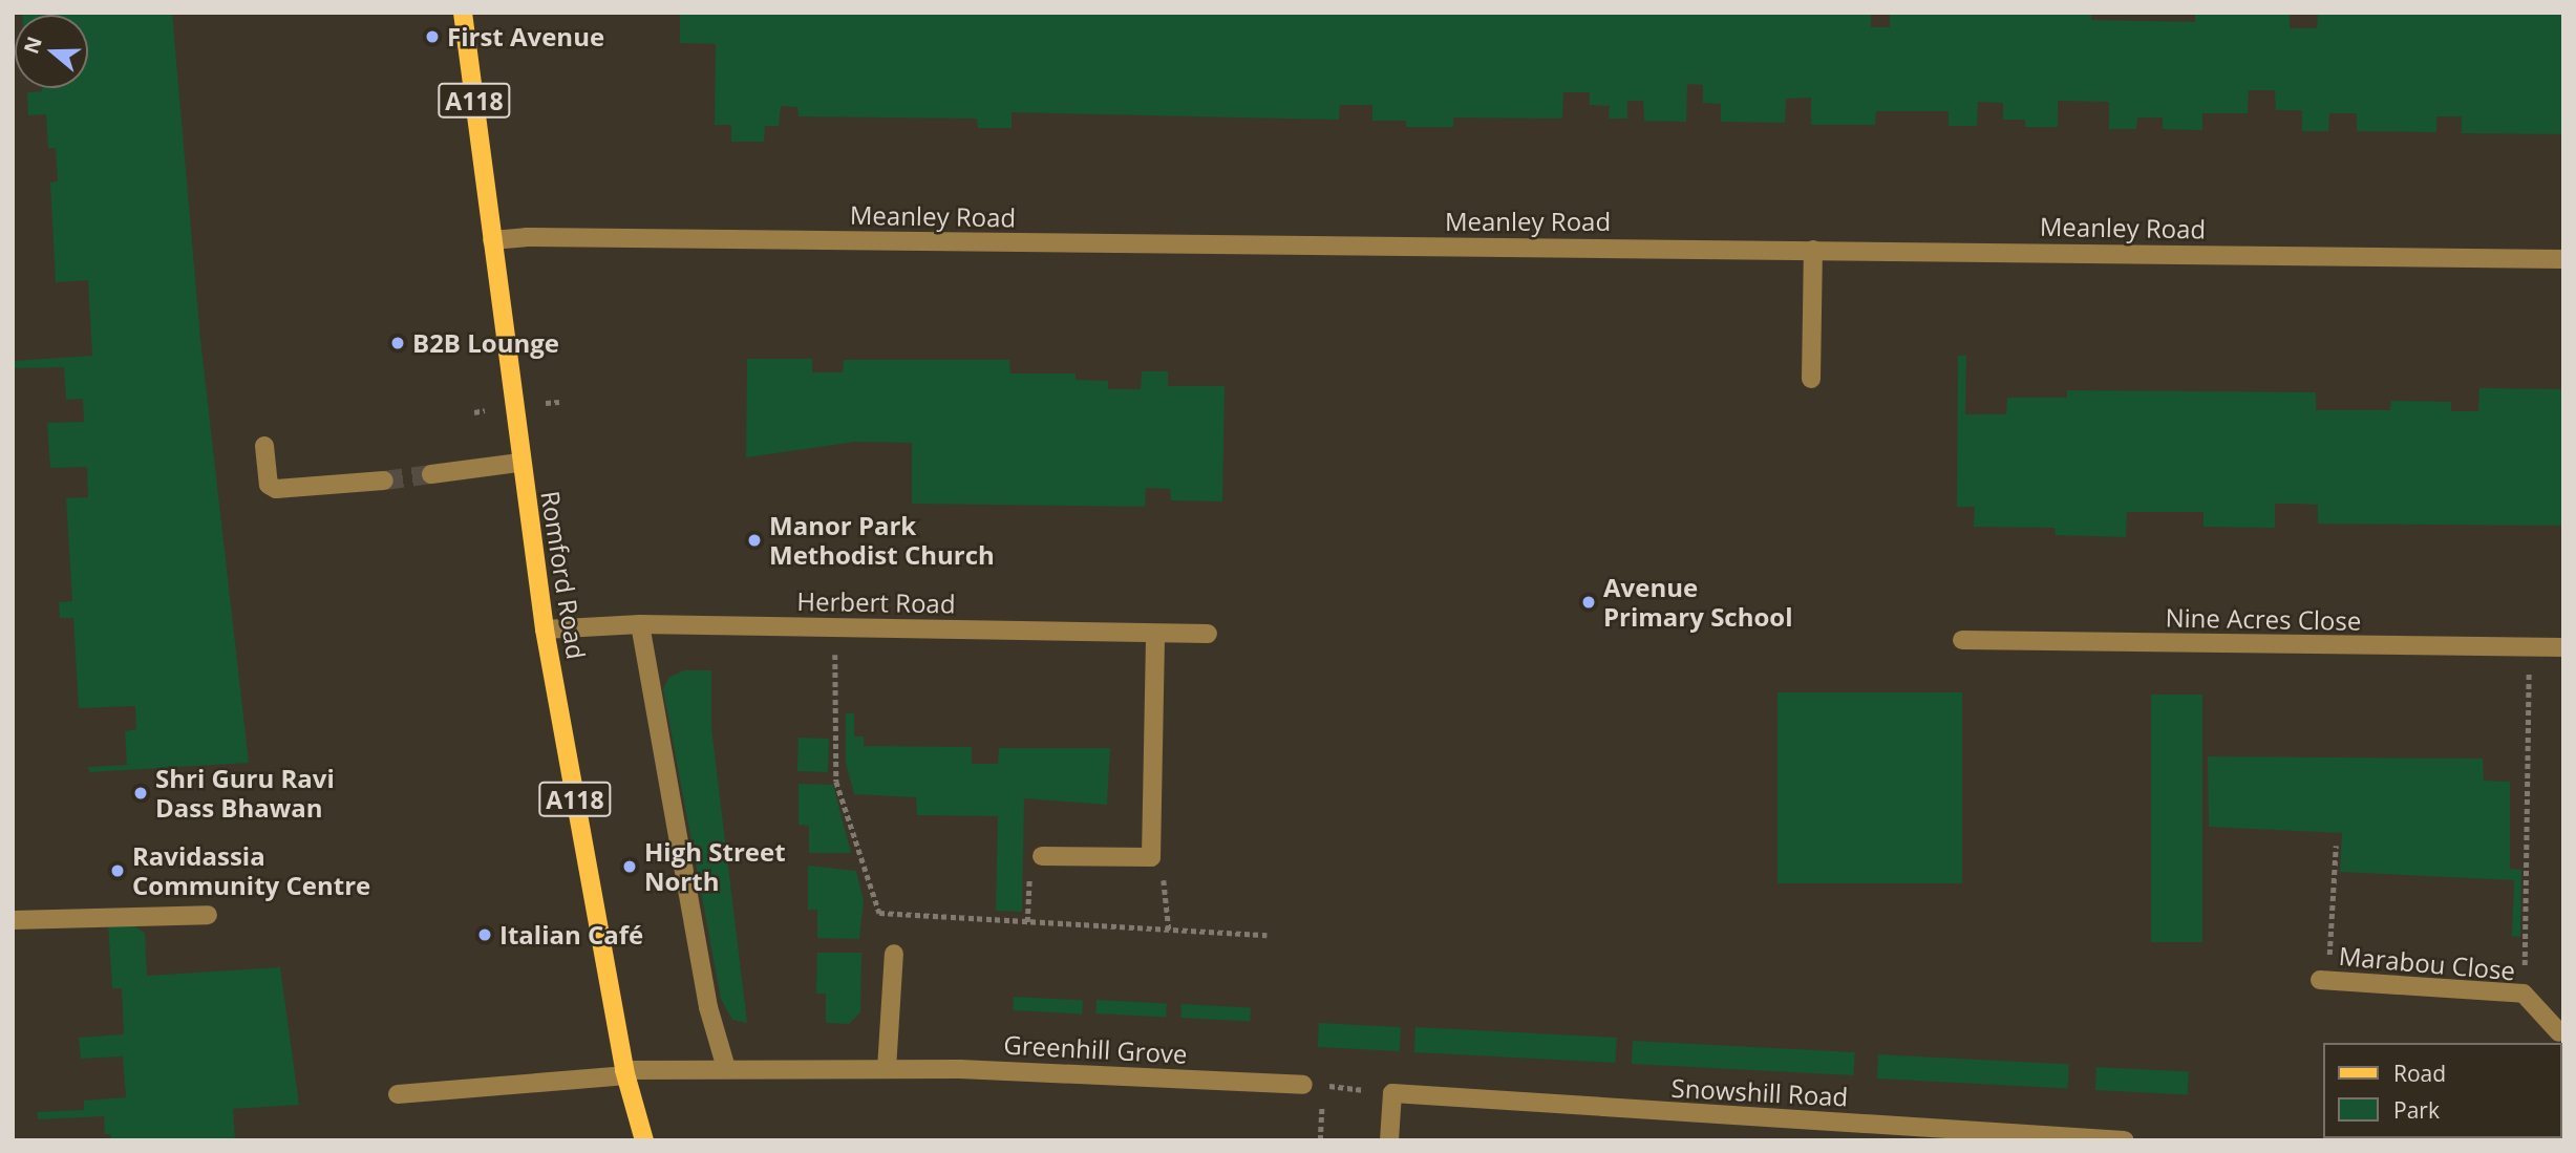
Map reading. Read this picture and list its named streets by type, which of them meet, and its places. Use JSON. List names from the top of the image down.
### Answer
{
  "streets": {
    "main road": ["A118", "Romford Road"],
    "street": [
      "Meanley Road",
      "Herbert Road",
      "Nine Acres Close",
      "Marabou Close",
      "Greenhill Grove",
      "Snowshill Road"
    ]
  },
  "crossings": [
    ["Meanley Road", "Romford Road"],
    ["Romford Road", "Herbert Road"],
    ["Romford Road", "Greenhill Grove"]
  ],
  "places": [
    "First Avenue",
    "B2B Lounge",
    "Manor Park Methodist Church",
    "Avenue Primary School",
    "Shri Guru Ravi Dass Bhawan",
    "High Street North",
    "Ravidassia Community Centre",
    "Italian Café"
  ],
  "legend": ["Road", "Park"],
  "north": "left"
}
